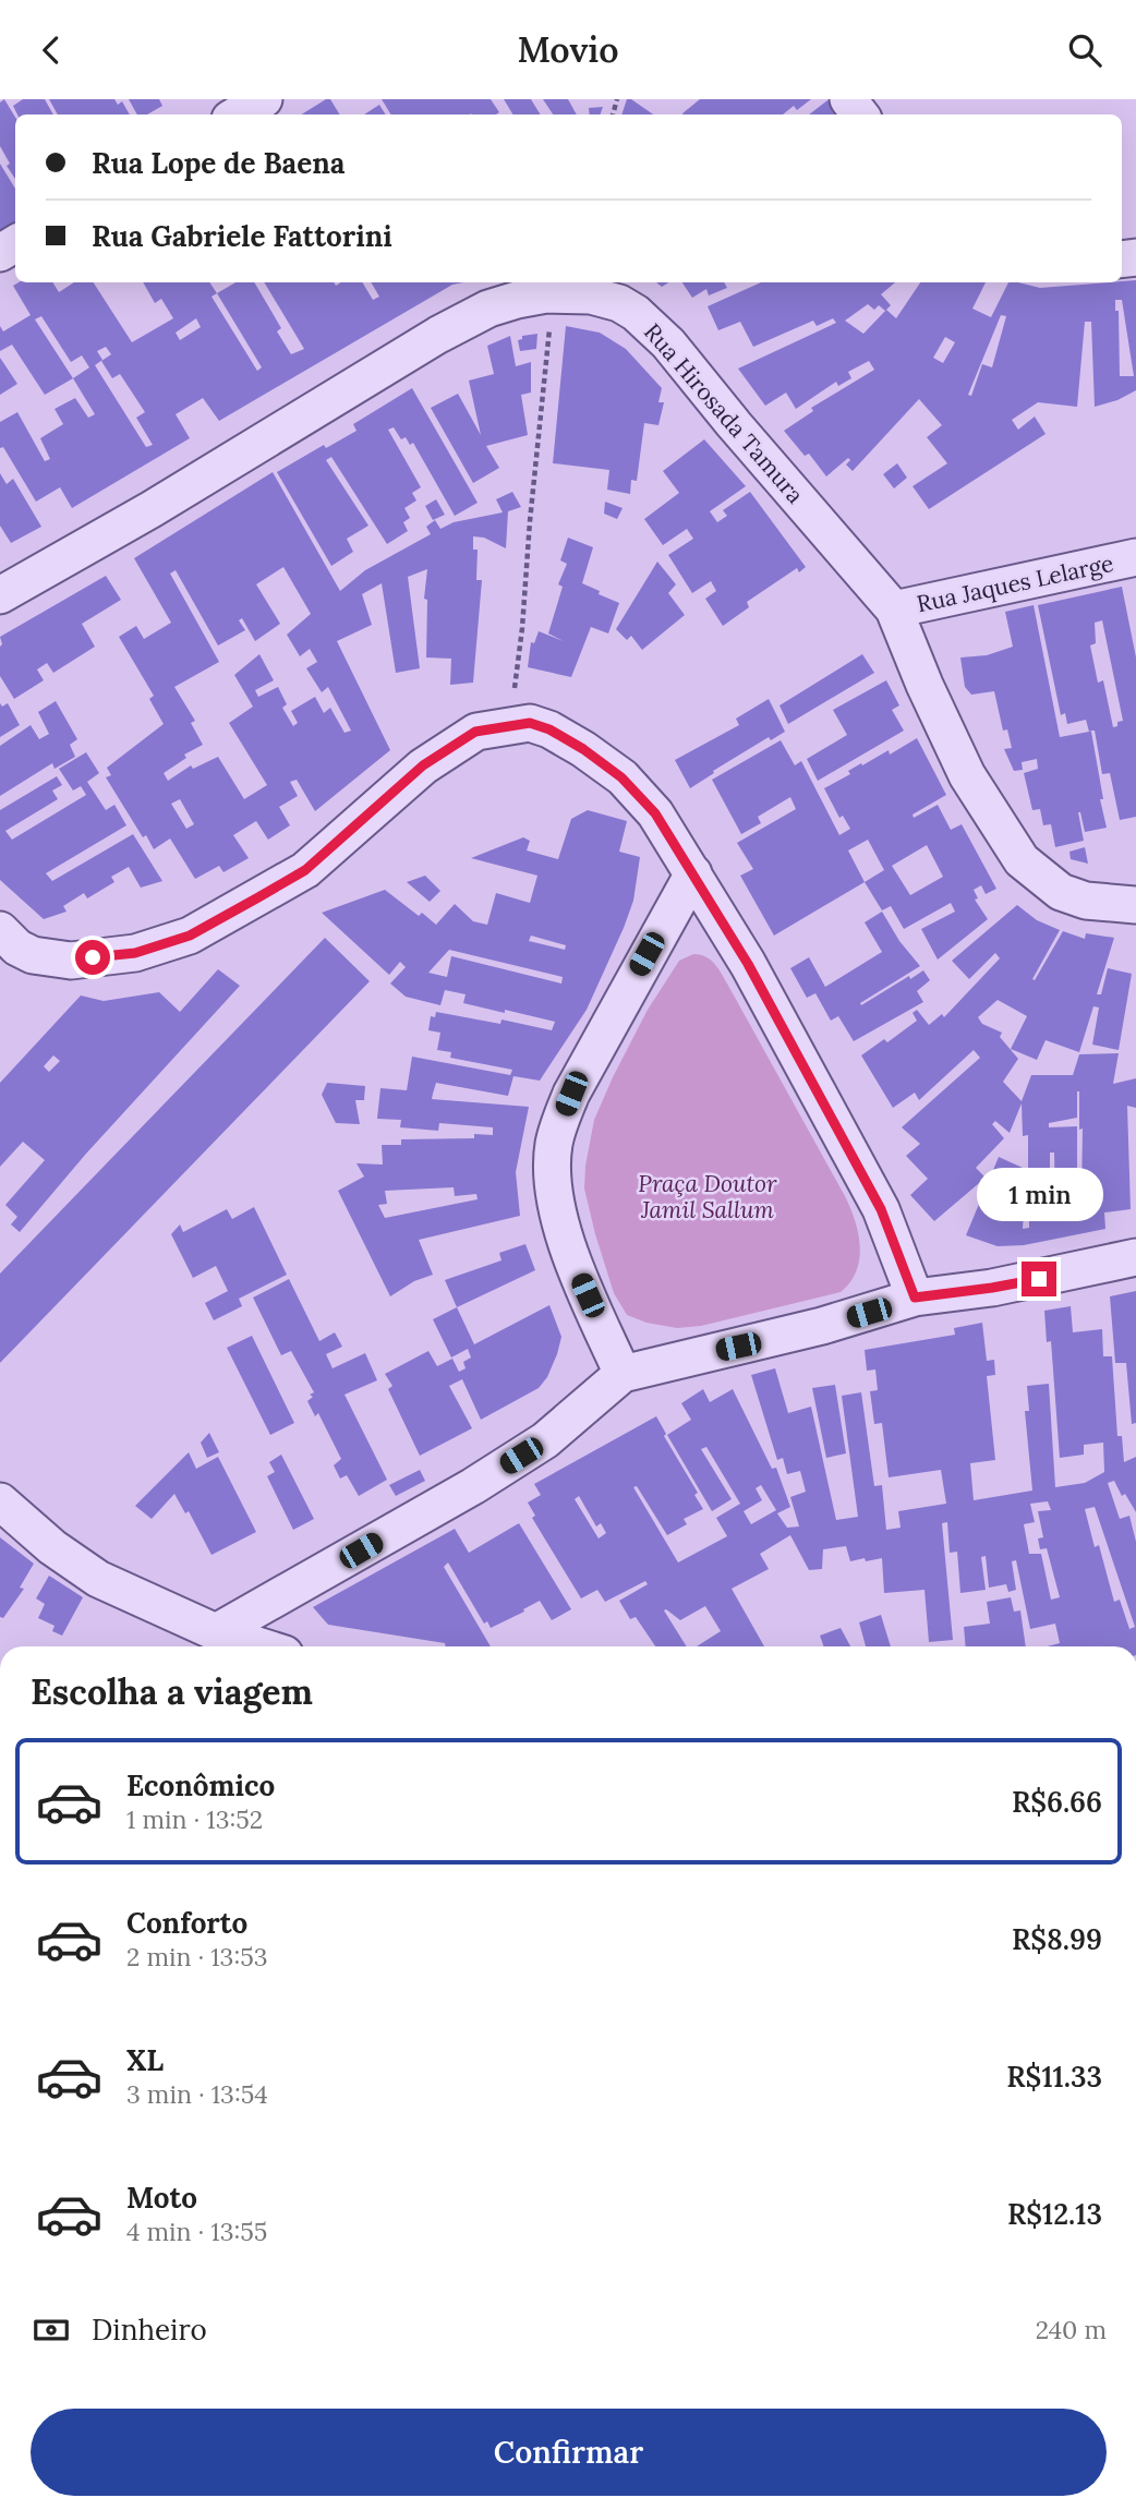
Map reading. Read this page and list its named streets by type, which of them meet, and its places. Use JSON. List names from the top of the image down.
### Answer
{
  "streets": {
    "street": ["Rua Hirosada Tamura", "Rua Jaques Lelarge"]
  },
  "crossings": [
    ["Rua Hirosada Tamura", "Rua Jaques Lelarge"]
  ],
  "parks": ["Praça Doutor Jamil Sallum"],
  "page": {
    "header": "Movio",
    "banner": ["Rua Lope de Baena", "Rua Gabriele Fattorini"],
    "bubble": "1 min",
    "heading": "Escolha a viagem",
    "list": [
      {
        "name": "Econômico",
        "note": "1 min · 13:52",
        "value": "R$6.66"
      },
      {
        "name": "Conforto",
        "note": "2 min · 13:53",
        "value": "R$8.99"
      },
      {
        "name": "XL",
        "note": "3 min · 13:54",
        "value": "R$11.33"
      },
      {
        "name": "Moto",
        "note": "4 min · 13:55",
        "value": "R$12.13"
      }
    ],
    "pay": ["Dinheiro", "240 m"],
    "buttons": "Confirmar"
  }
}
